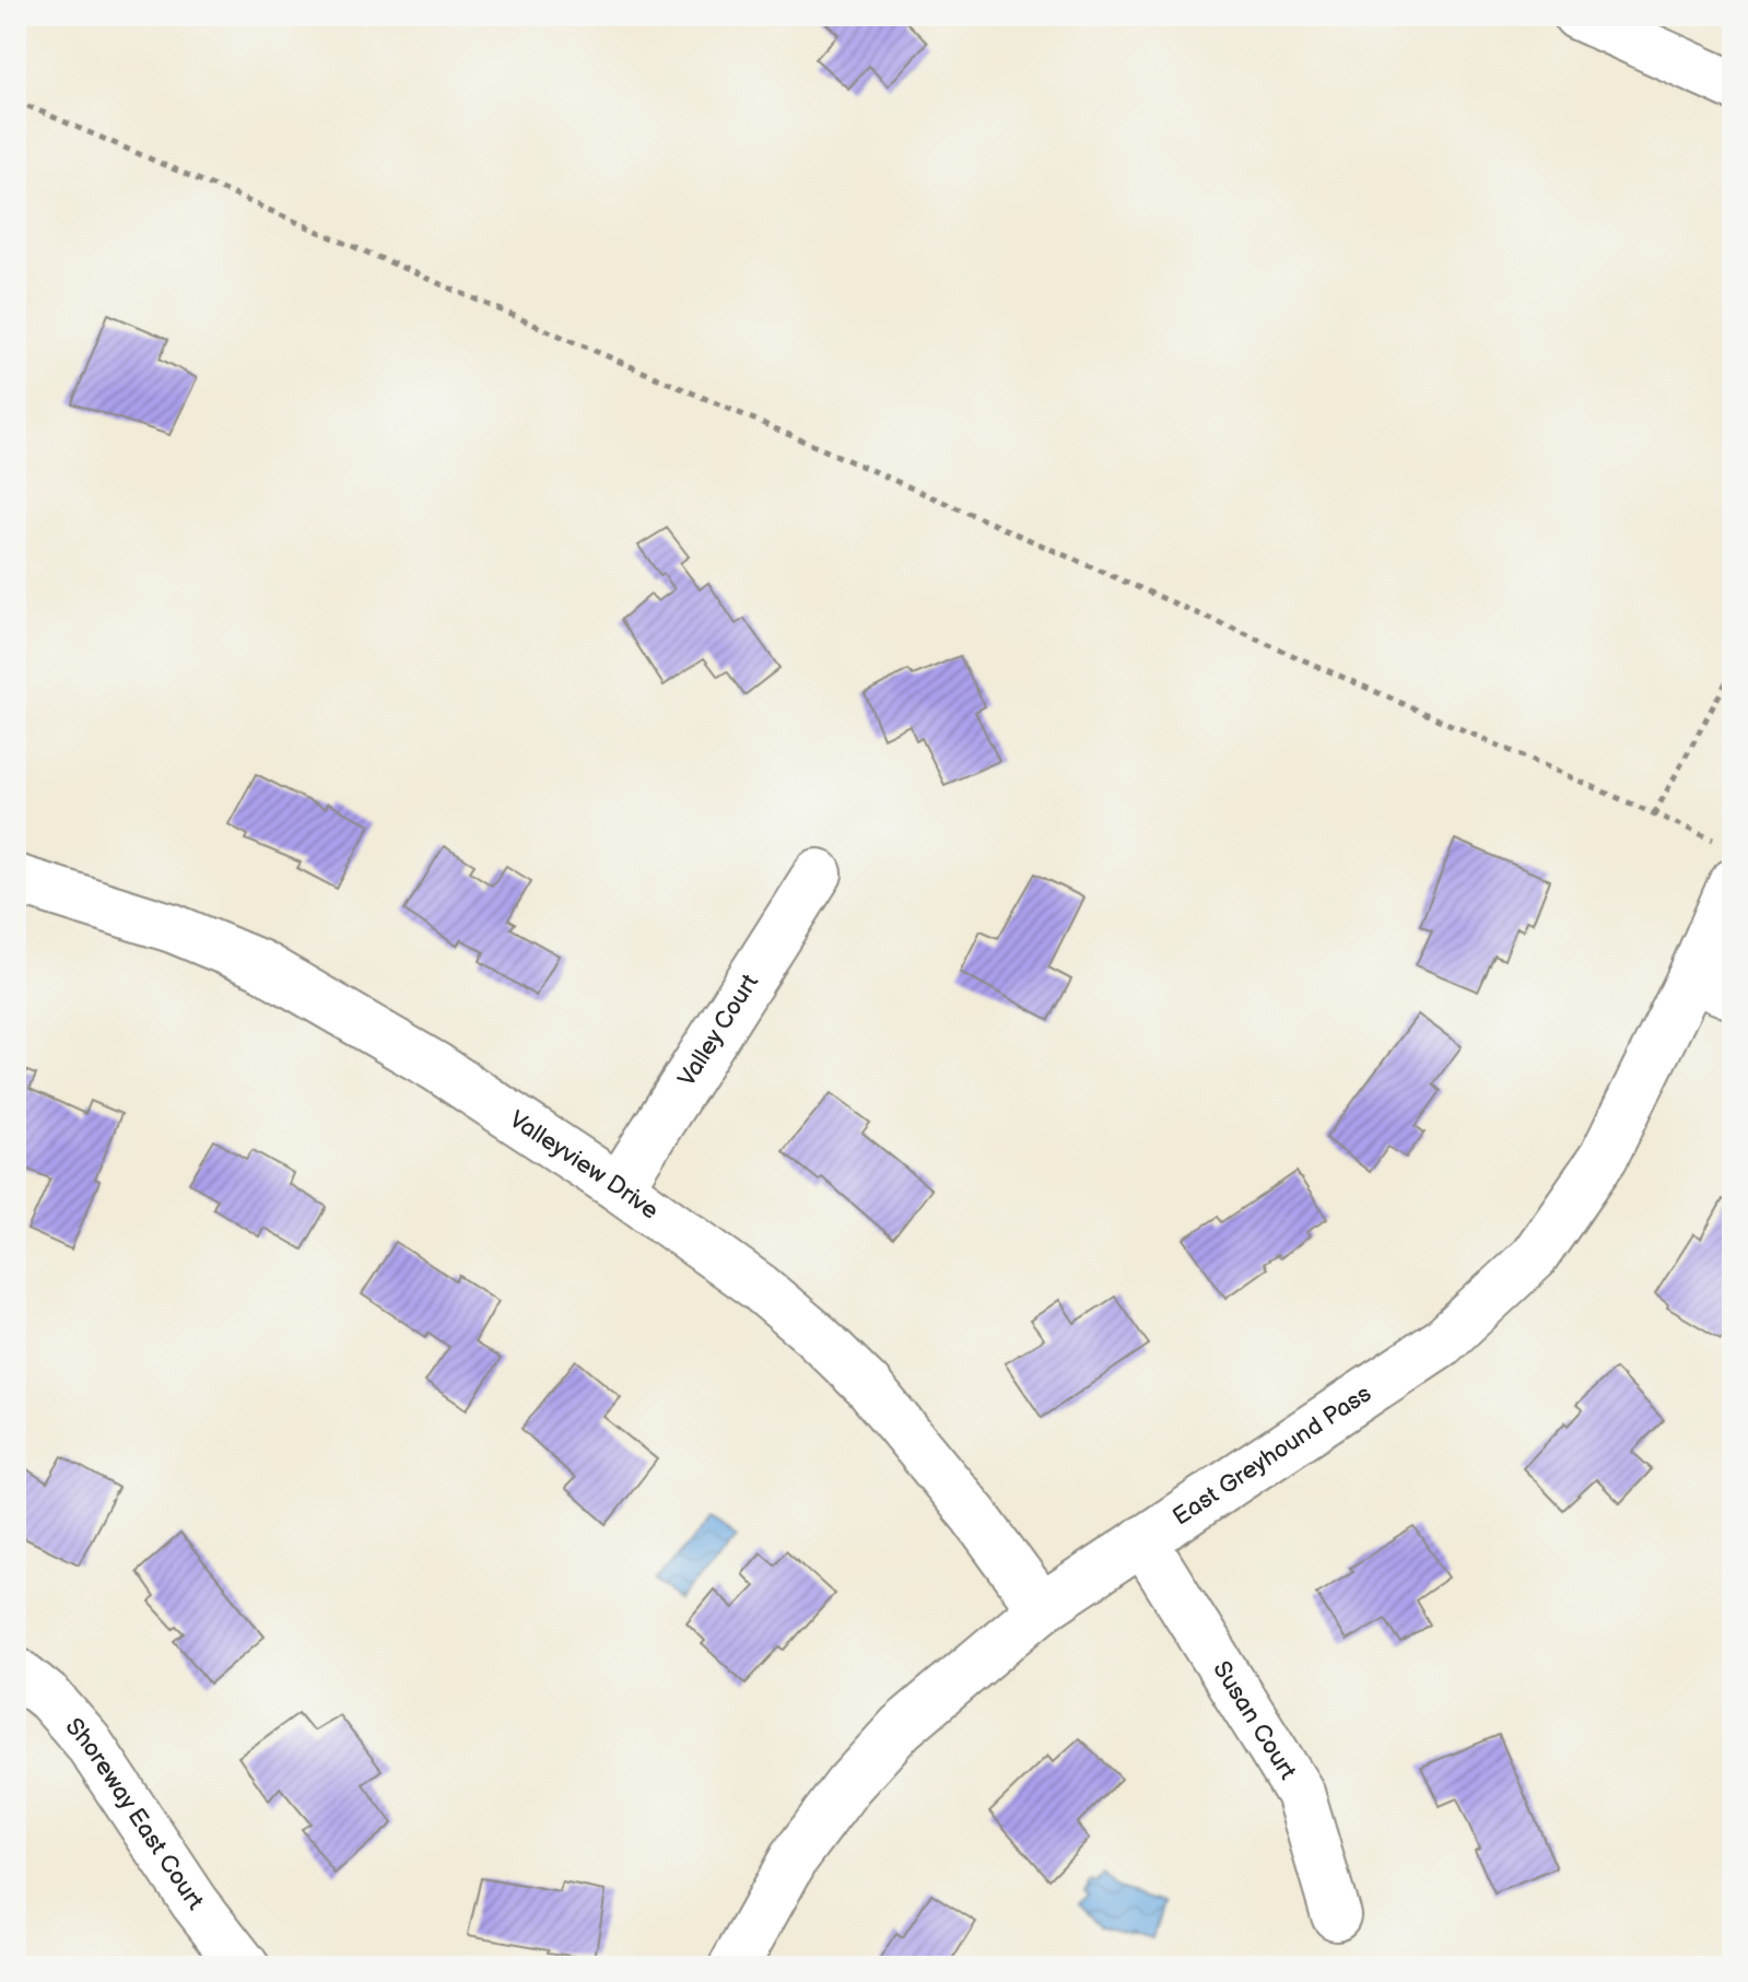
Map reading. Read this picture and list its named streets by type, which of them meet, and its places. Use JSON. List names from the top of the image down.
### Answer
{
  "streets": {
    "street": [
      "Valley Court",
      "Valleyview Drive",
      "East Greyhound Pass",
      "Susan Court",
      "Shoreway East Court"
    ]
  },
  "crossings": [
    ["Valley Court", "Valleyview Drive"],
    ["Valleyview Drive", "East Greyhound Pass"],
    ["East Greyhound Pass", "Susan Court"]
  ]
}
